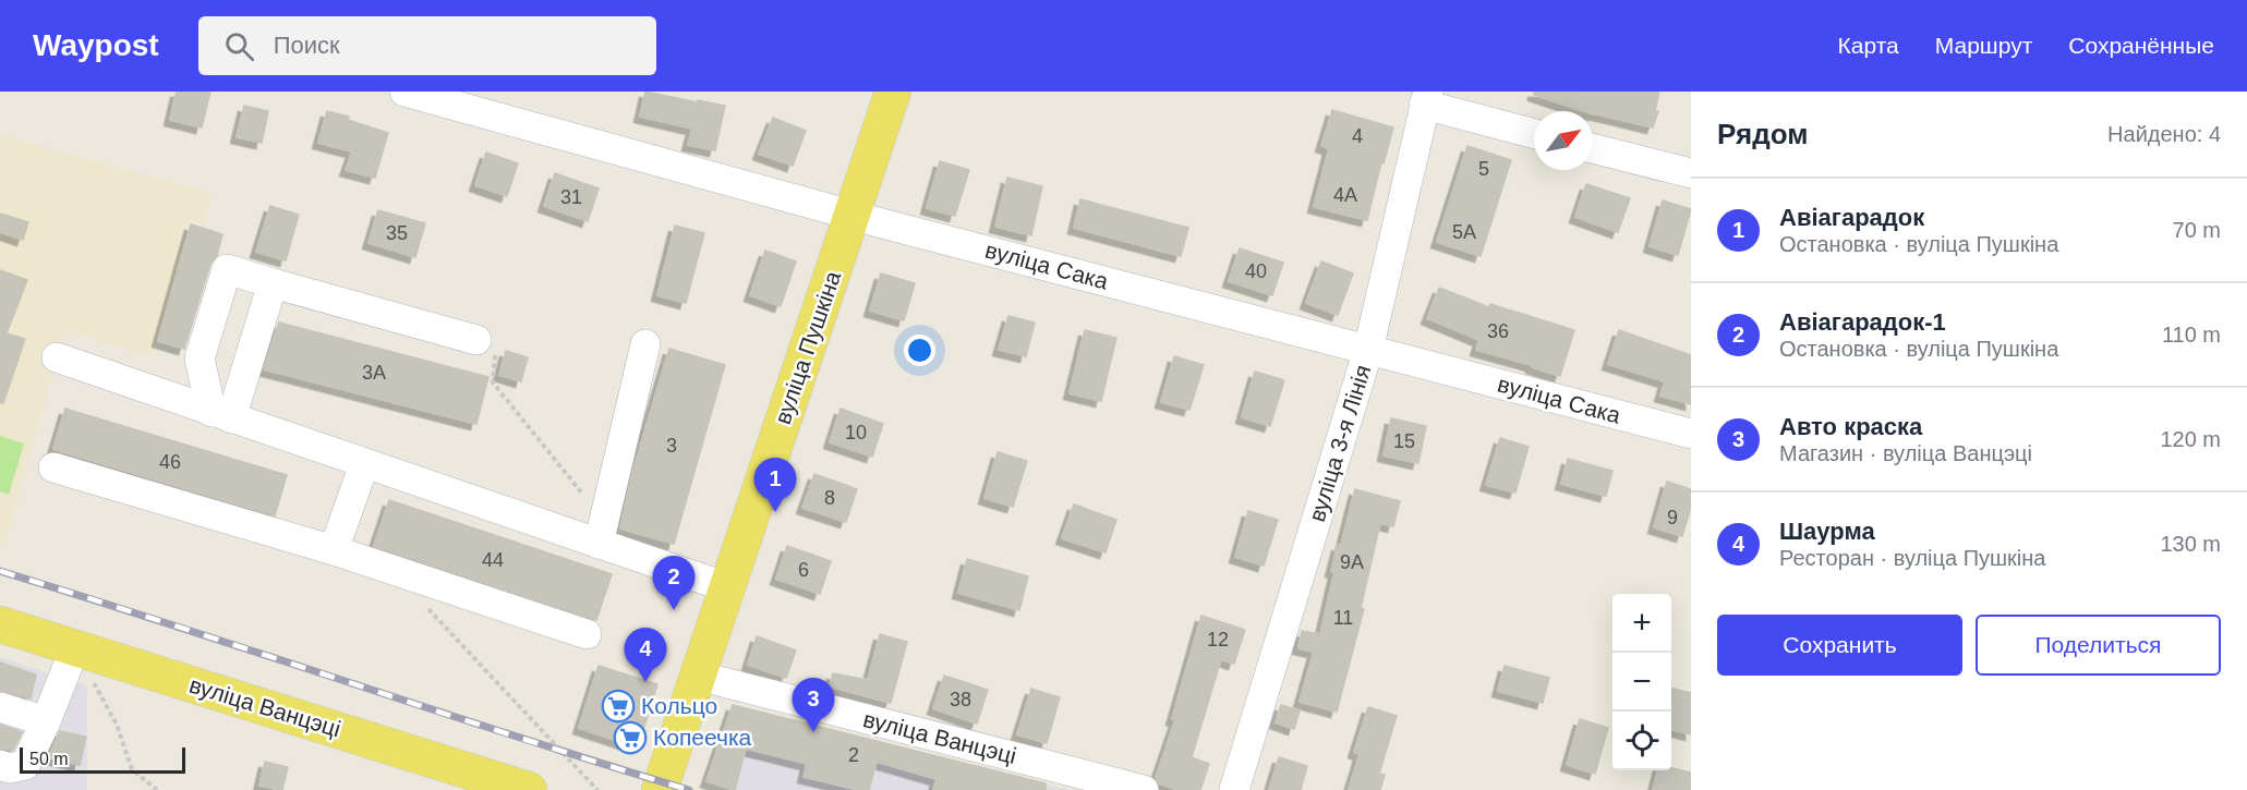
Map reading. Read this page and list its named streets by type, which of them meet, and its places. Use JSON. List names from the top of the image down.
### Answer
{
  "streets": {
    "main road": ["вуліца Пушкіна", "вуліца Ванцэці"],
    "street": ["вуліца Сака", "вуліца 3-я Лінія"]
  },
  "crossings": [
    ["вуліца Сака", "вуліца Пушкіна"],
    ["вуліца Сака", "вуліца 3-я Лінія"],
    ["вуліца Пушкіна", "вуліца Ванцэці"]
  ],
  "places": {
    "supermarket": ["Кольцо", "Копеечка"]
  },
  "house_numbers": [
    "4",
    "5",
    "4А",
    "31",
    "5А",
    "35",
    "40",
    "36",
    "3А",
    "10",
    "15",
    "3",
    "46",
    "8",
    "9",
    "44",
    "9А",
    "6",
    "11",
    "12",
    "38",
    "2"
  ],
  "scale_bar": "50 m",
  "north": "top right",
  "page": {
    "header": "Waypost",
    "search": "Поиск",
    "nav": ["Карта", "Маршрут", "Сохранённые"],
    "heading": ["Рядом", "Найдено: 4"],
    "list": [
      {
        "mark": "1",
        "name": "Авіагарадок",
        "note": "Остановка · вуліца Пушкіна",
        "value": "70 m"
      },
      {
        "mark": "2",
        "name": "Авіагарадок-1",
        "note": "Остановка · вуліца Пушкіна",
        "value": "110 m"
      },
      {
        "mark": "3",
        "name": "Авто краска",
        "note": "Магазин · вуліца Ванцэці",
        "value": "120 m"
      },
      {
        "mark": "4",
        "name": "Шаурма",
        "note": "Ресторан · вуліца Пушкіна",
        "value": "130 m"
      }
    ],
    "pins": [
      "1",
      "2",
      "4",
      "3"
    ],
    "map_buttons": ["+", "−"],
    "buttons": ["Сохранить", "Поделиться"],
    "scale": "50 m"
  }
}
